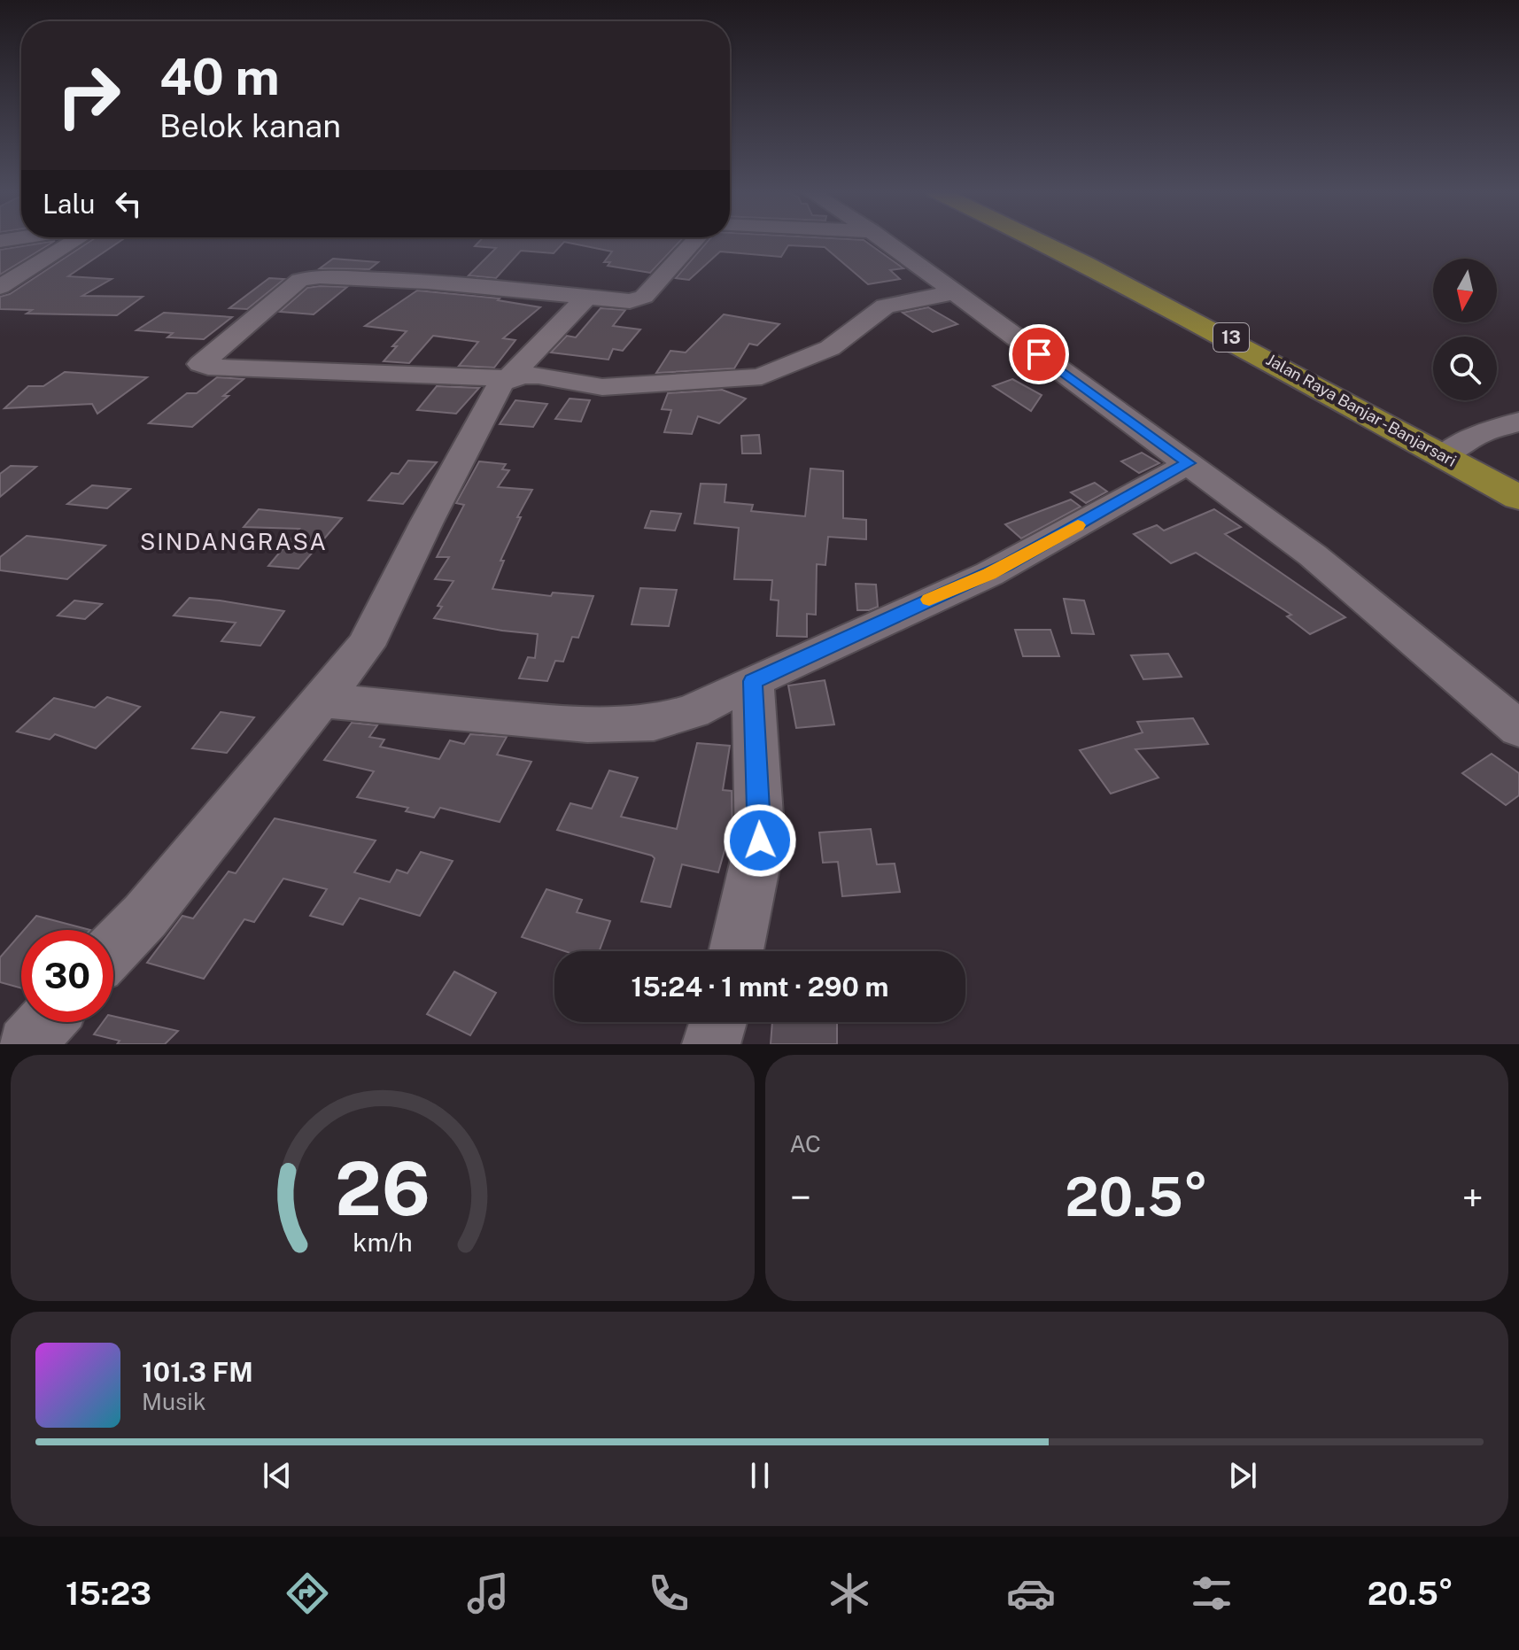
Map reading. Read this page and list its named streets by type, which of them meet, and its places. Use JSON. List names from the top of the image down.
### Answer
{
  "streets": {
    "highway": ["13", "Jalan Raya Banjar - Banjarsari"]
  },
  "districts": ["SINDANGRASA"],
  "north": "bottom",
  "page": {
    "turn": ["40 m", "Belok kanan"],
    "then": "Lalu",
    "limit": "30",
    "trip": "15:24 · 1 mnt · 290 m",
    "tile": "AC",
    "heat": ["−", "20.5°", "+"],
    "song": ["101.3 FM", "Musik"],
    "tabs": ["15:23", "20.5°"],
    "gauge": ["26", "km/h"]
  }
}
